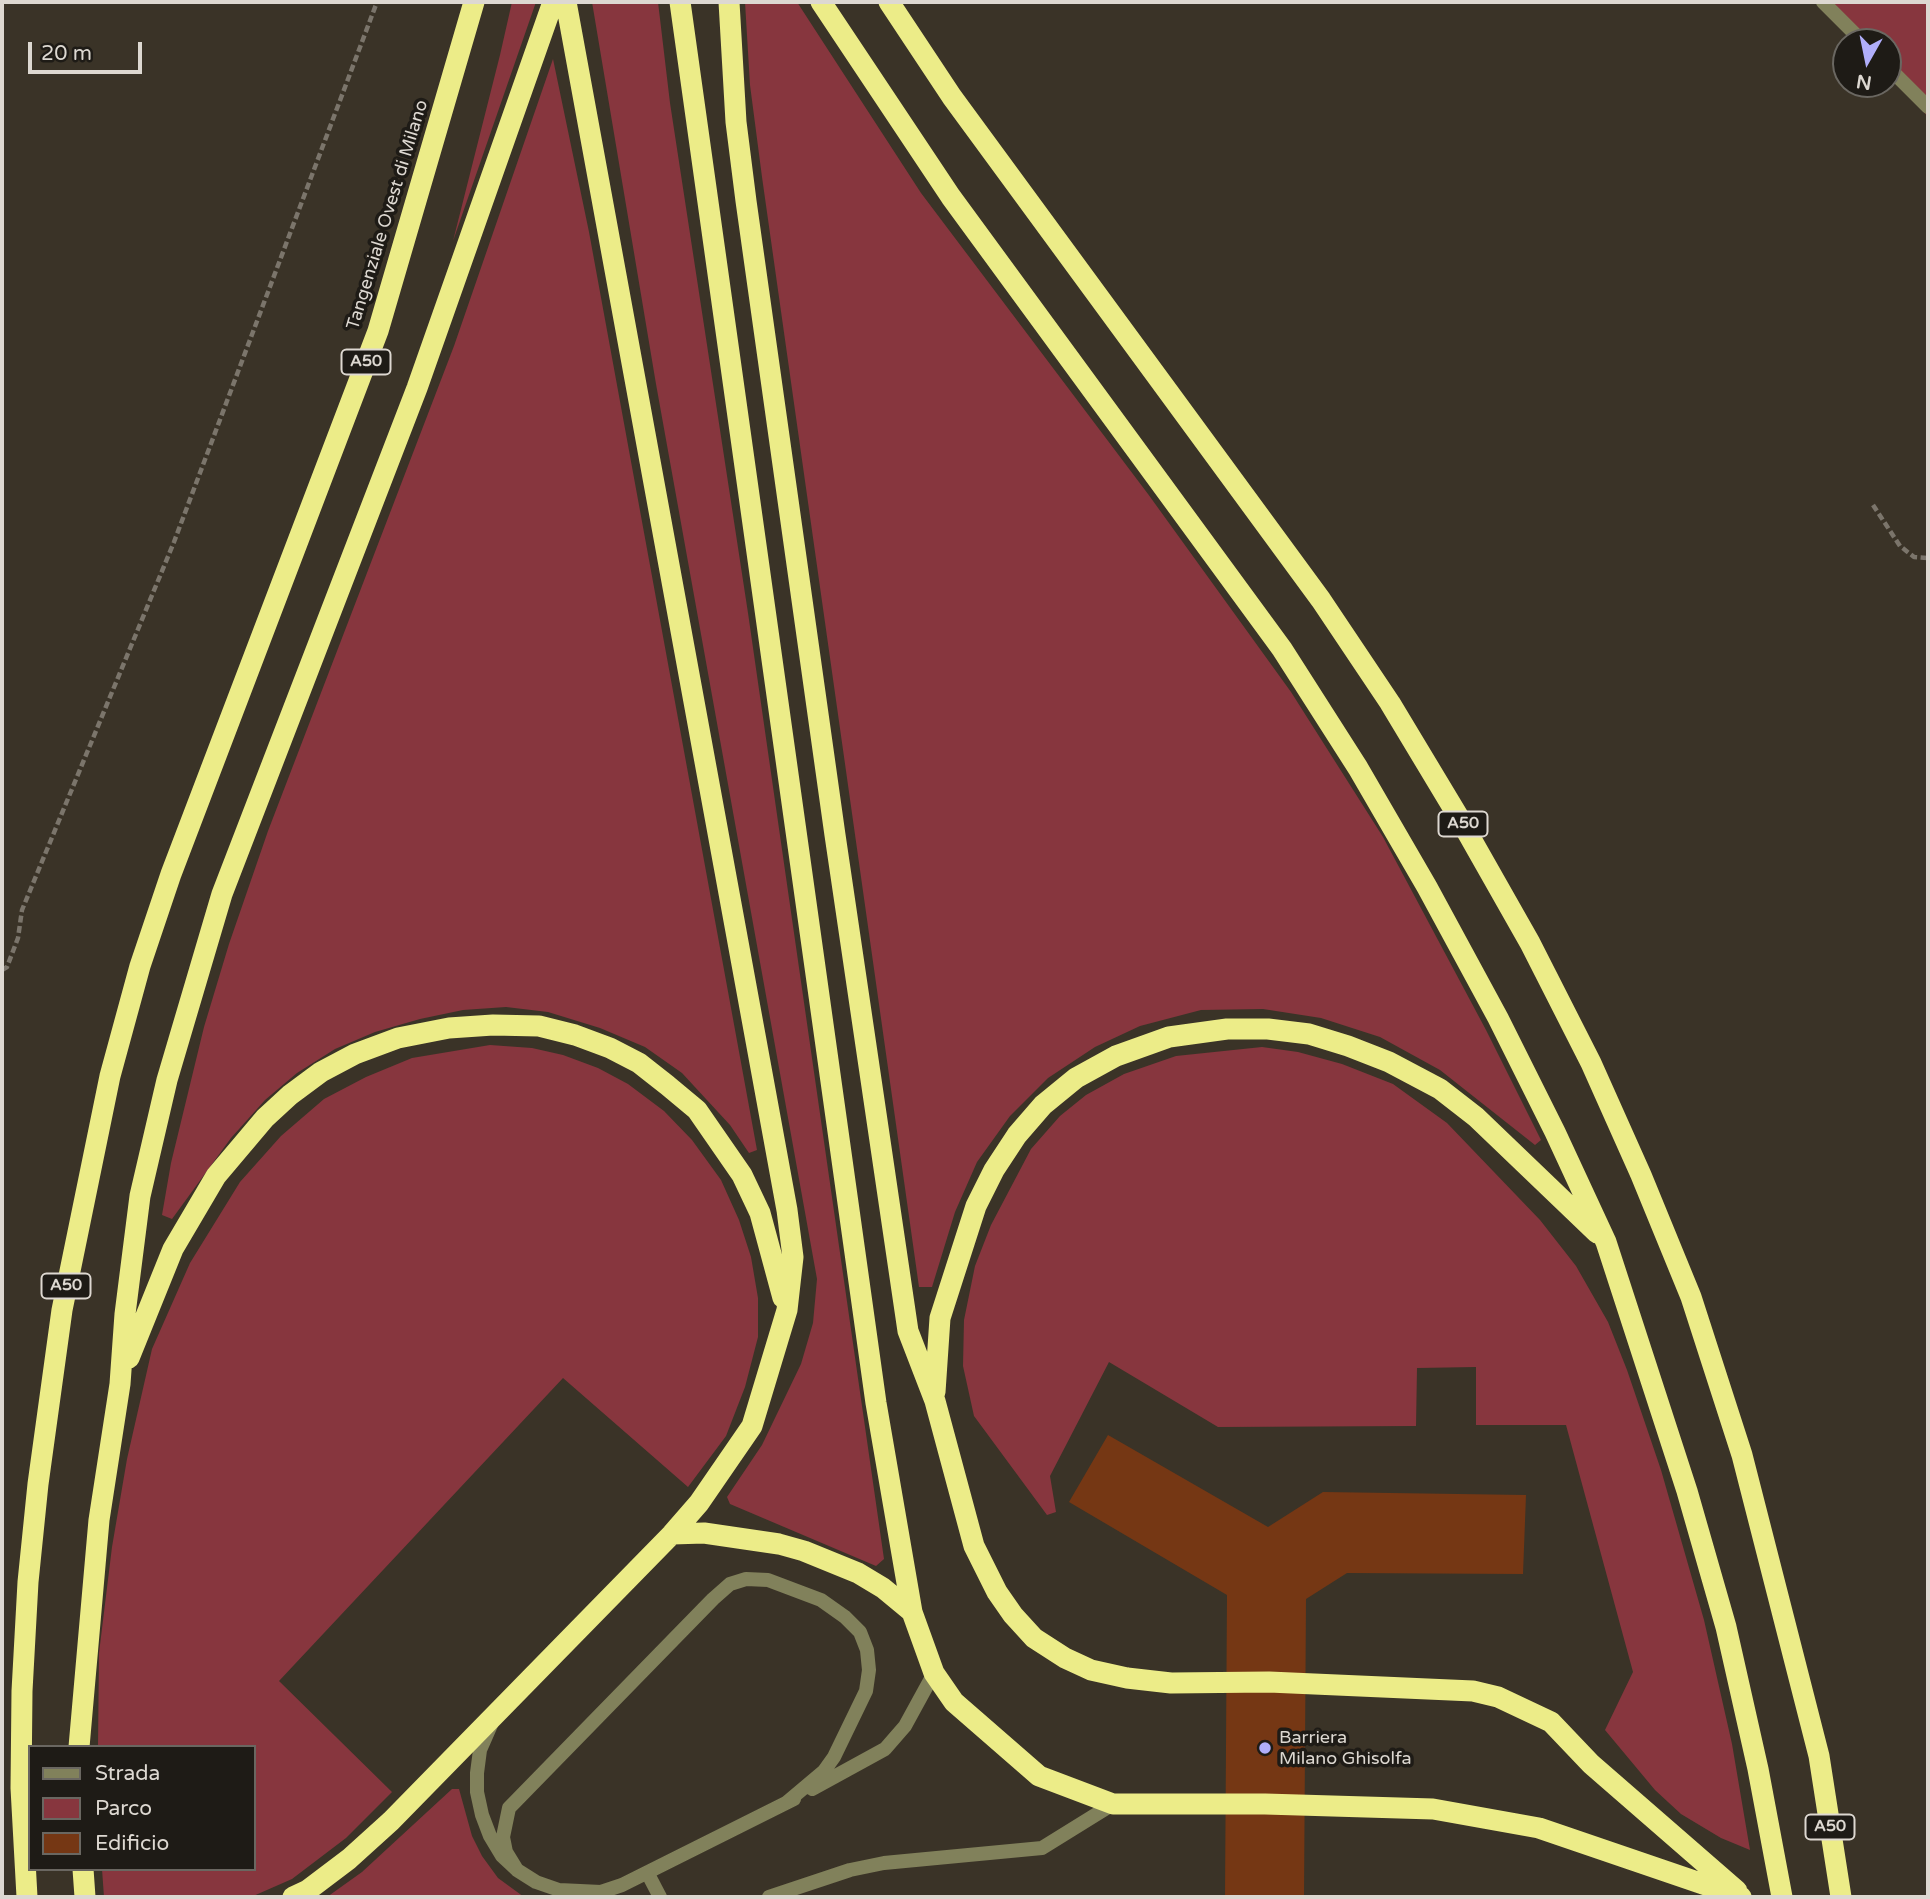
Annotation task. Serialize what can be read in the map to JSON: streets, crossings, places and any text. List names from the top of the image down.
{
  "streets": {
    "highway": ["Tangenziale Ovest di Milano", "A50"]
  },
  "places": ["Barriera Milano Ghisolfa"],
  "legend": ["Strada", "Parco", "Edificio"],
  "scale_bar": "20 m",
  "north": "bottom"
}
